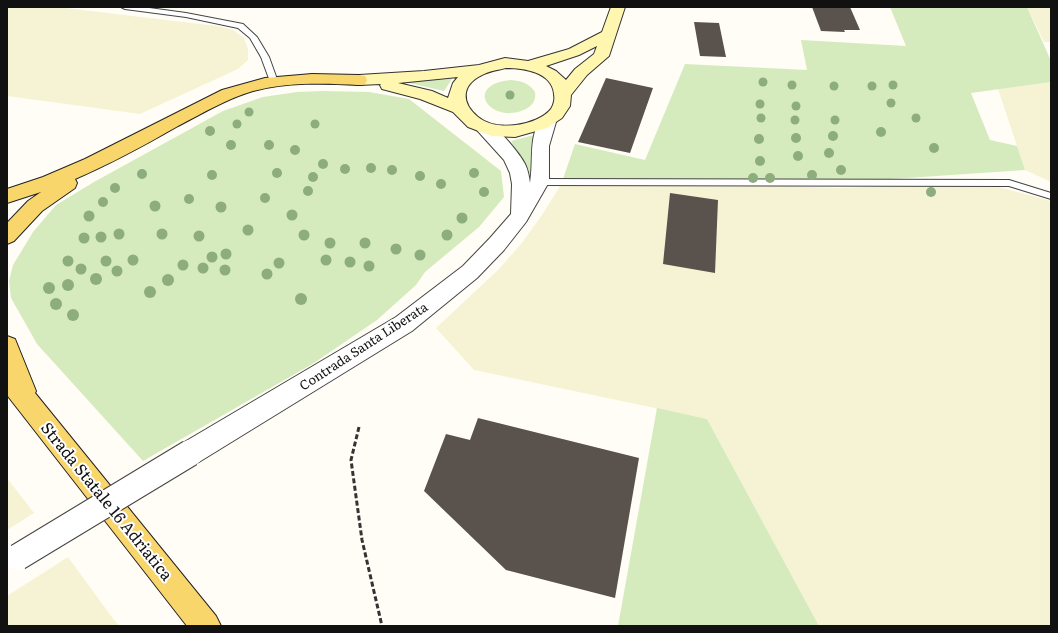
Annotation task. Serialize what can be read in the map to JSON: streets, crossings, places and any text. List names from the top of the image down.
{
  "streets": {
    "main road": ["Strada Statale 16 Adriatica"],
    "street": ["Contrada Santa Liberata"]
  }
}
